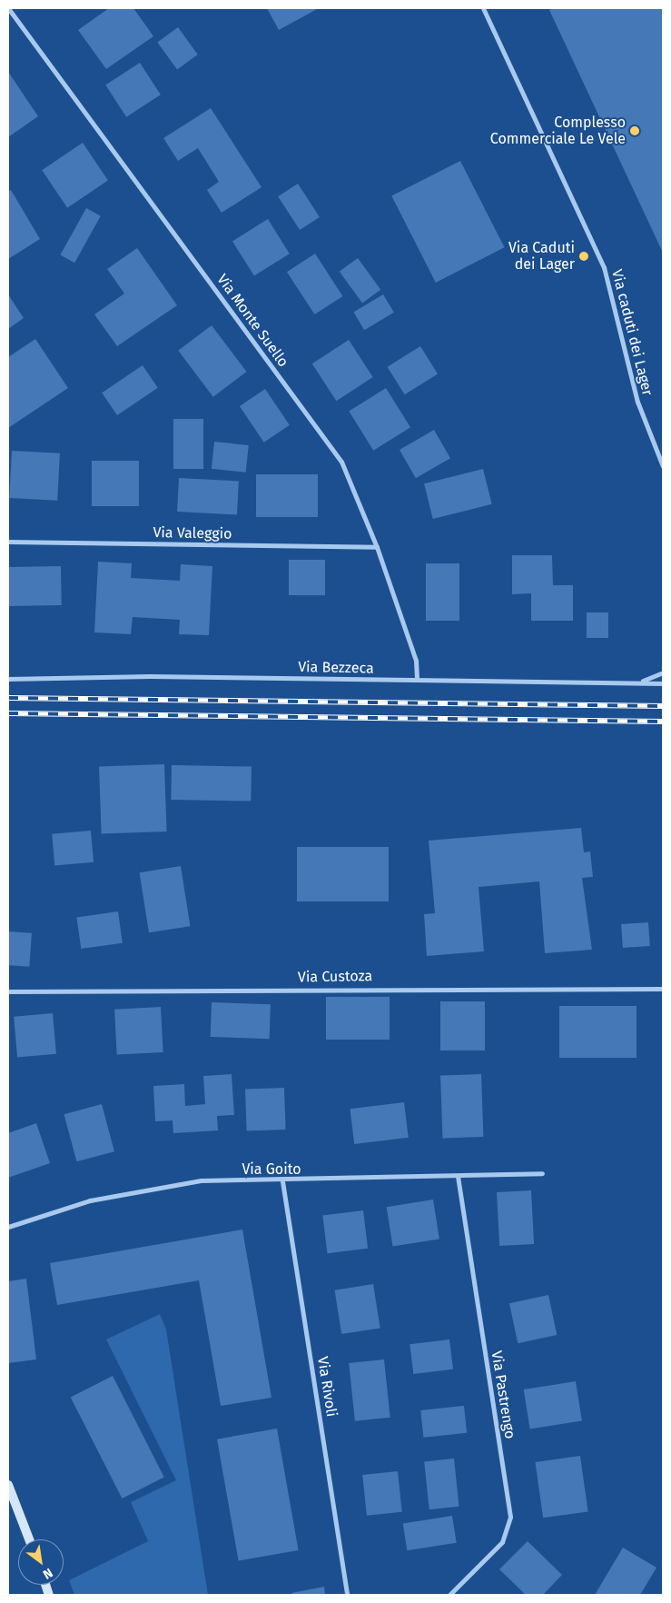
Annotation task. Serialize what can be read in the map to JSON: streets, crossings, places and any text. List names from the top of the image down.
{
  "streets": {
    "street": [
      "Via Monte Suello",
      "Via caduti dei Lager",
      "Via Valeggio",
      "Via Bezzeca",
      "Via Custoza",
      "Via Goito",
      "Via Rivoli",
      "Via Pastrengo"
    ]
  },
  "crossings": [
    ["Via Monte Suello", "Via Valeggio"],
    ["Via Monte Suello", "Via Bezzeca"],
    ["Via Goito", "Via Rivoli"],
    ["Via Goito", "Via Pastrengo"]
  ],
  "places": ["Complesso Commerciale Le Vele", "Via Caduti dei Lager"],
  "north": "bottom right"
}
